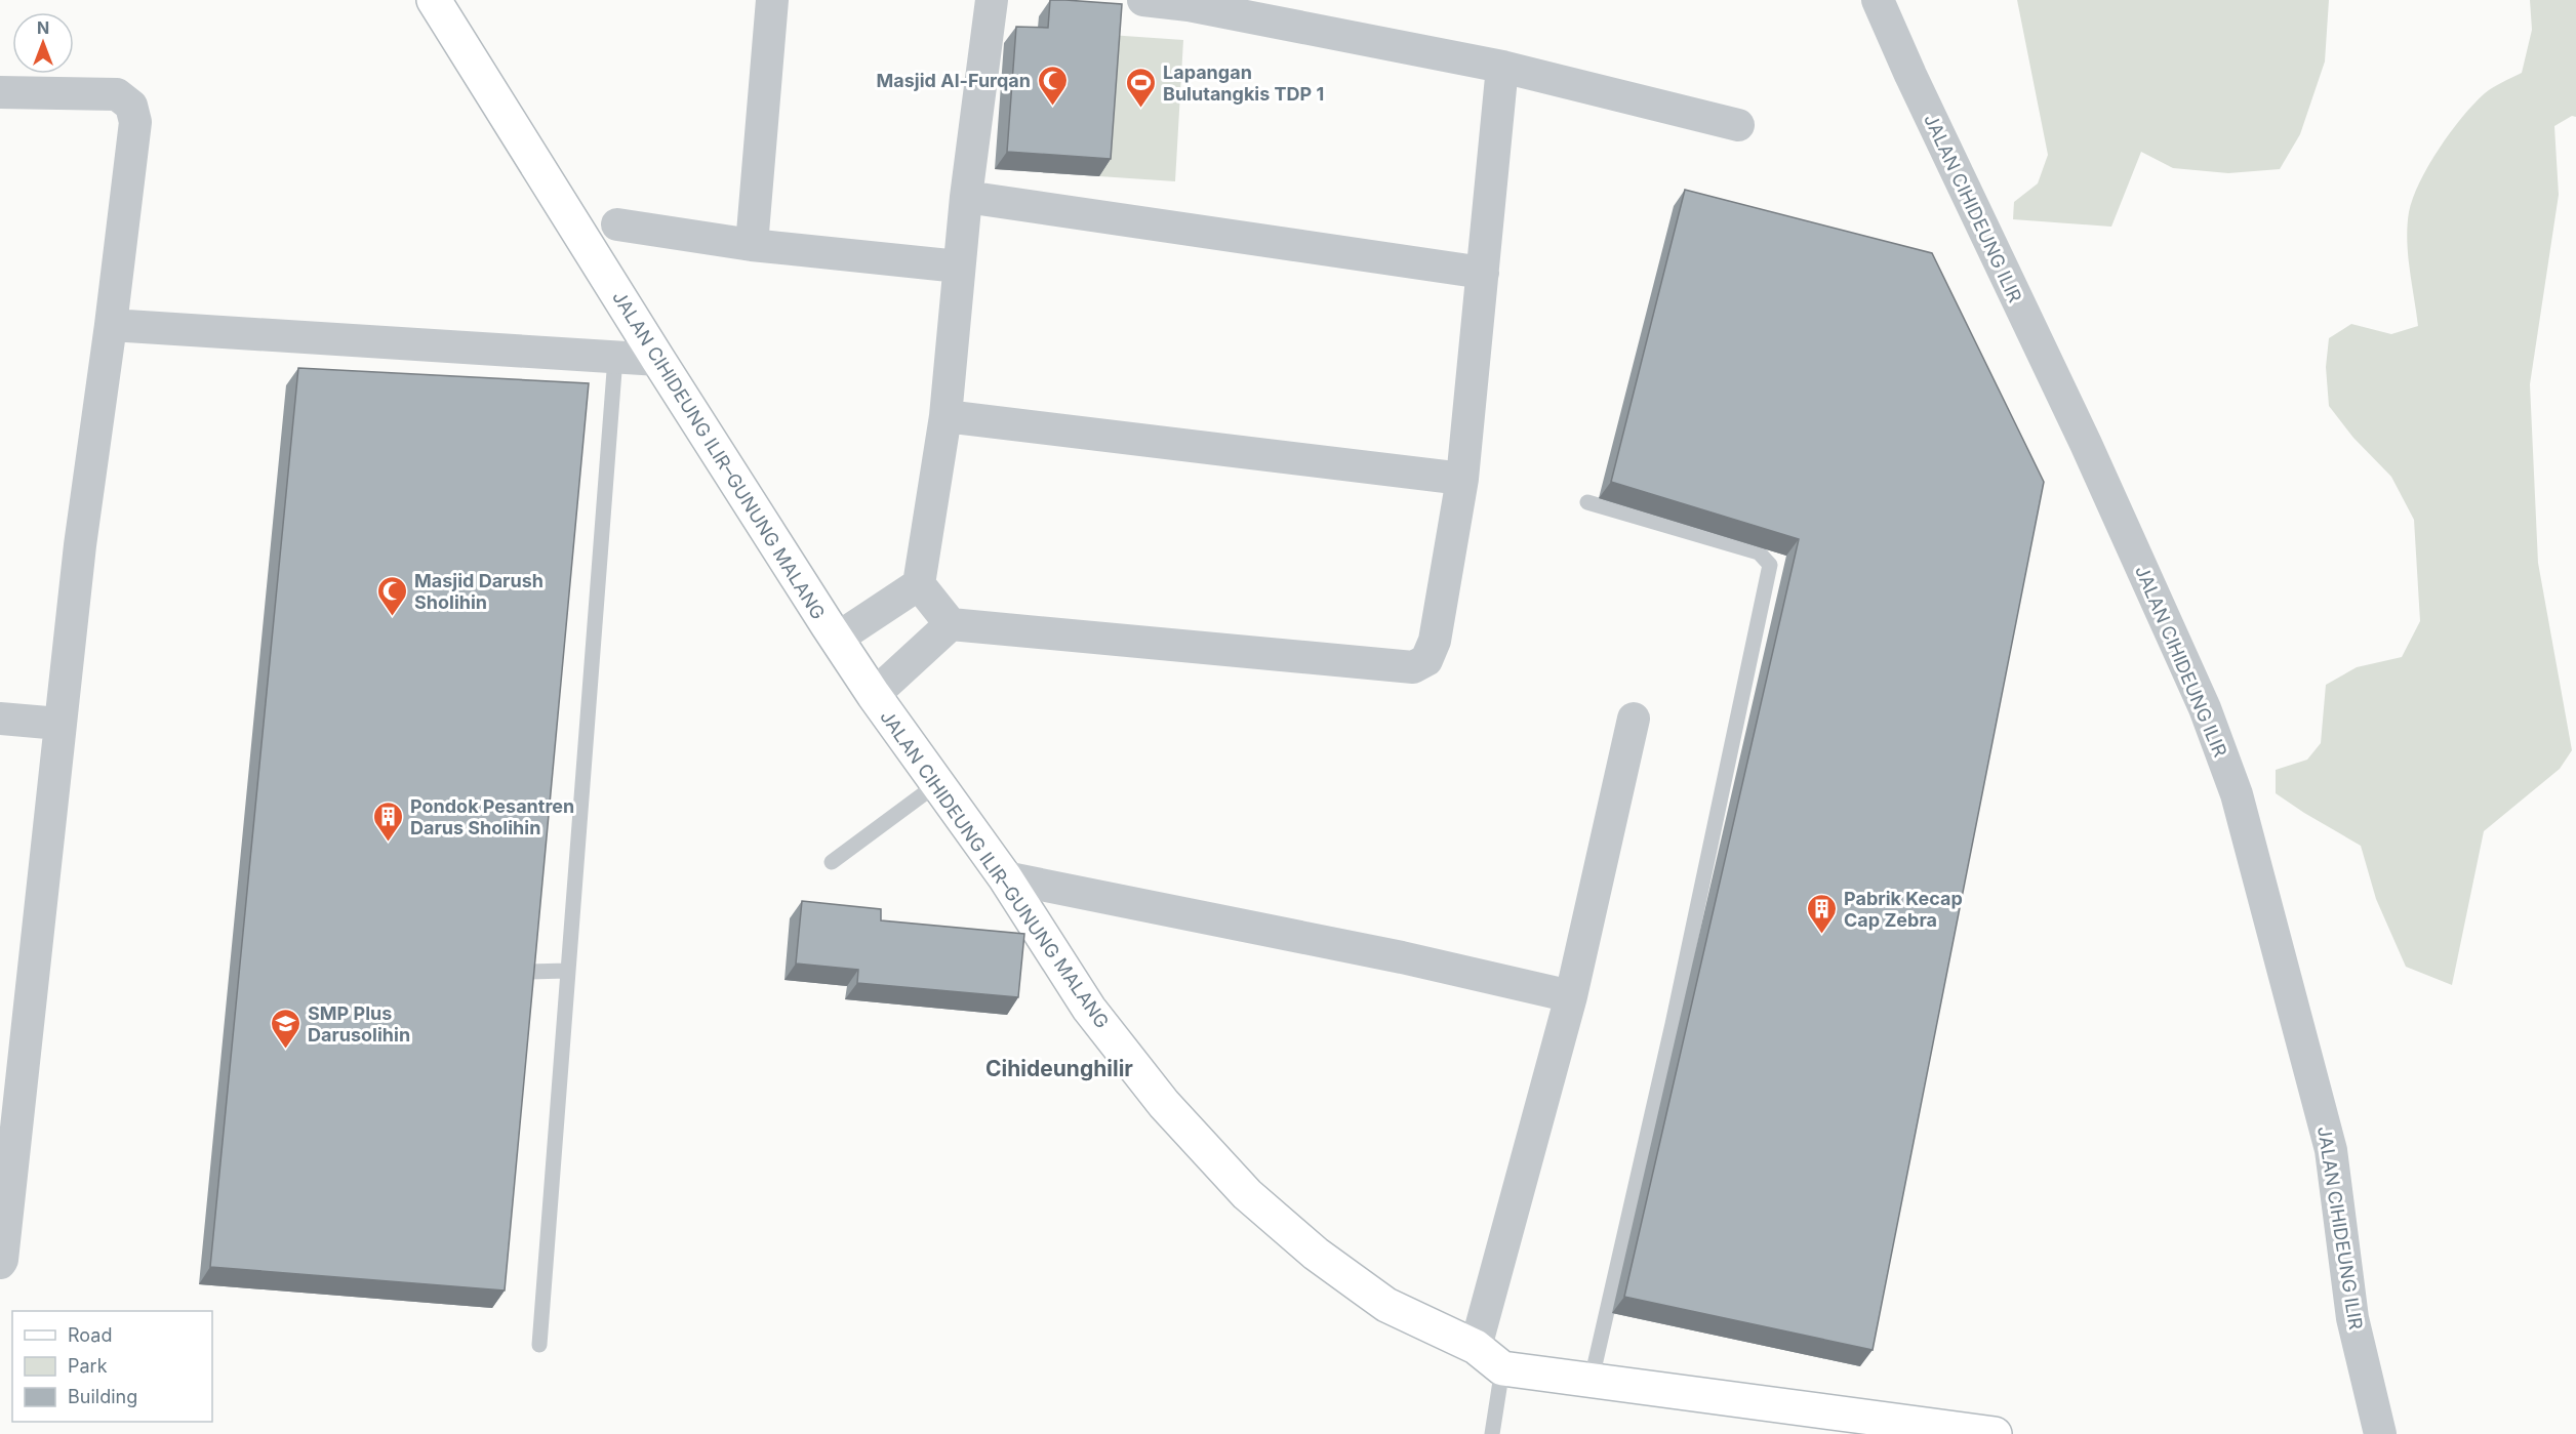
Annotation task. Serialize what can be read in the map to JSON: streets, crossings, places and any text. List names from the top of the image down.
{
  "streets": {
    "main road": ["JALAN CIHIDEUNG ILIR–GUNUNG MALANG"],
    "street": ["JALAN CIHIDEUNG ILIR"]
  },
  "districts": ["Cihideunghilir"],
  "places": {
    "mosque": ["Masjid Al-Furqan", "Masjid Darush Sholihin"],
    "sports": ["Lapangan Bulutangkis TDP 1"],
    "building": ["Pondok Pesantren Darus Sholihin", "Pabrik Kecap Cap Zebra"],
    "school or university": ["SMP Plus Darusolihin"]
  },
  "legend": ["Road", "Park", "Building"],
  "north": "top"
}
